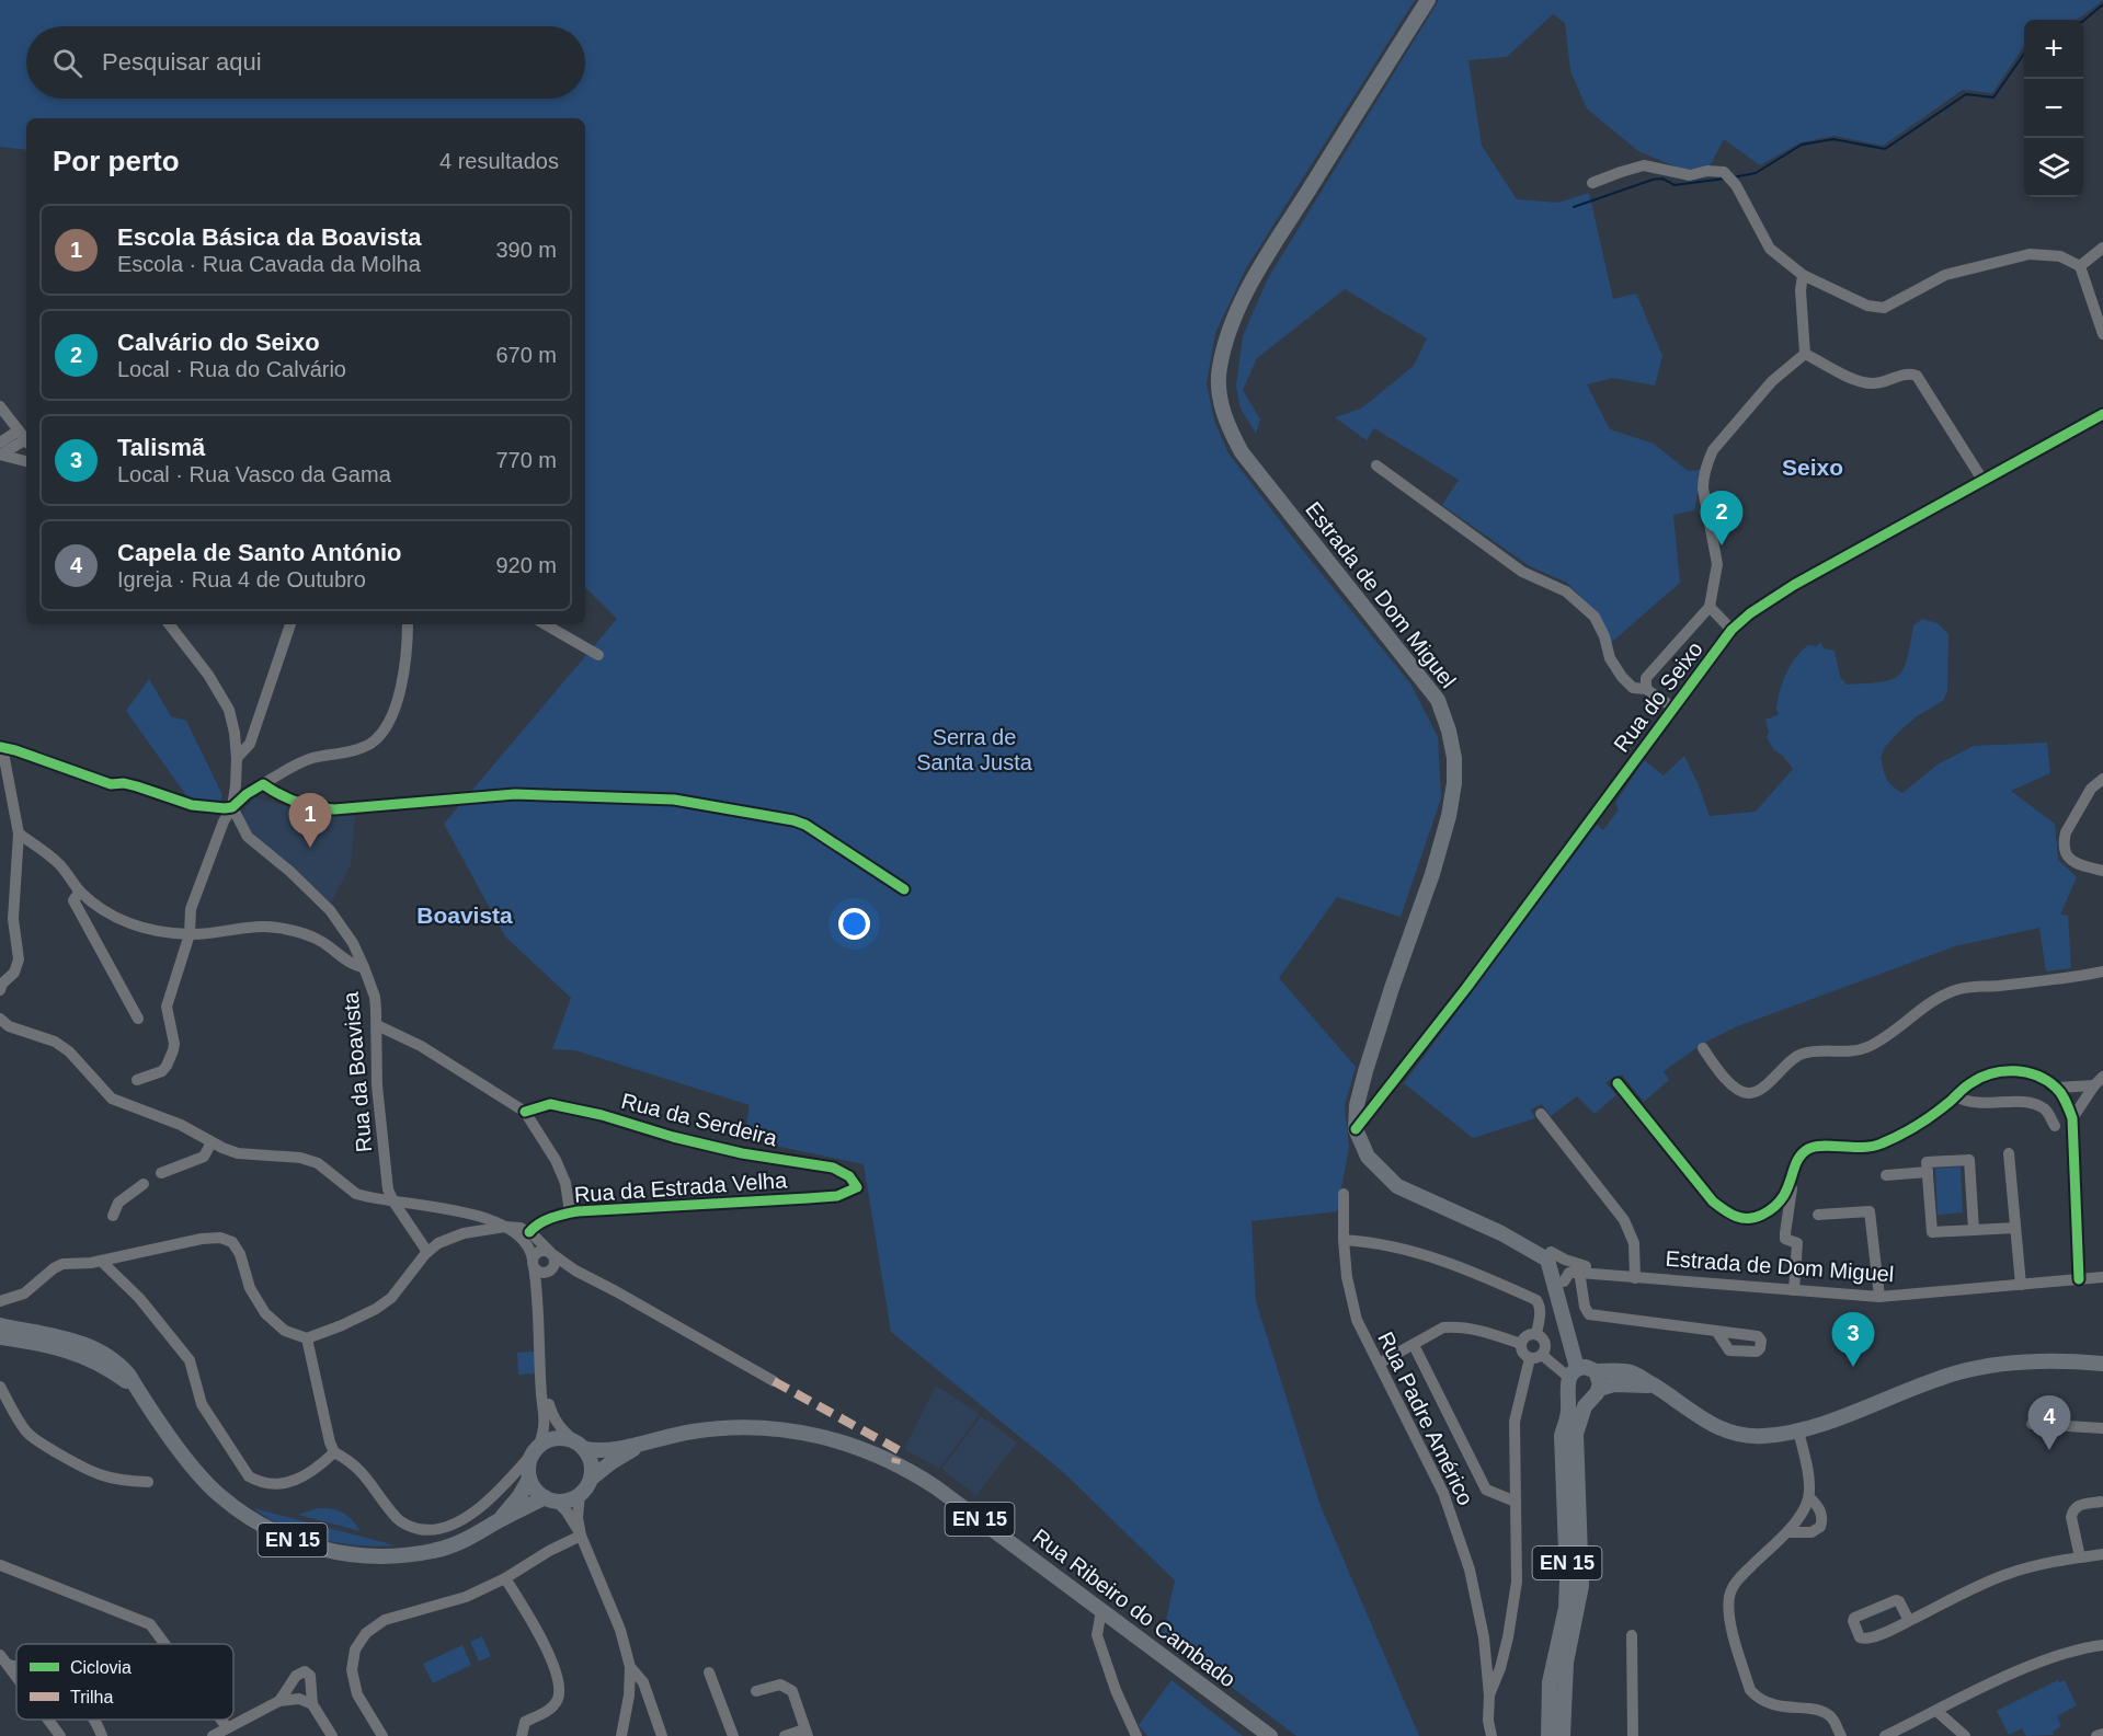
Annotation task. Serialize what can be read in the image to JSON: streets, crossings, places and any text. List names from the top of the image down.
{
  "streets": {
    "main road": ["Estrada de Dom Miguel", "EN 15", "Rua Ribeiro do Cambado"],
    "street": [
      "Rua do Seixo",
      "Rua da Boavista",
      "Rua da Serdeira",
      "Rua da Estrada Velha",
      "Rua Padre Américo"
    ]
  },
  "crossings": [
    ["Estrada de Dom Miguel", "Rua do Seixo"],
    ["Estrada de Dom Miguel", "EN 15"],
    ["Rua da Serdeira", "Rua da Estrada Velha"],
    ["EN 15", "Rua Ribeiro do Cambado"]
  ],
  "districts": ["Seixo", "Boavista"],
  "parks": ["Serra de Santa Justa"],
  "legend": ["Ciclovia", "Trilha"],
  "page": {
    "map_buttons": ["+", "−"],
    "search": "Pesquisar aqui",
    "heading": ["Por perto", "4 resultados"],
    "list": [
      {
        "mark": "1",
        "name": "Escola Básica da Boavista",
        "note": "Escola · Rua Cavada da Molha",
        "value": "390 m"
      },
      {
        "mark": "2",
        "name": "Calvário do Seixo",
        "note": "Local · Rua do Calvário",
        "value": "670 m"
      },
      {
        "mark": "3",
        "name": "Talismã",
        "note": "Local · Rua Vasco da Gama",
        "value": "770 m"
      },
      {
        "mark": "4",
        "name": "Capela de Santo António",
        "note": "Igreja · Rua 4 de Outubro",
        "value": "920 m"
      }
    ],
    "pins": [
      "2",
      "1",
      "3",
      "4"
    ]
  }
}
